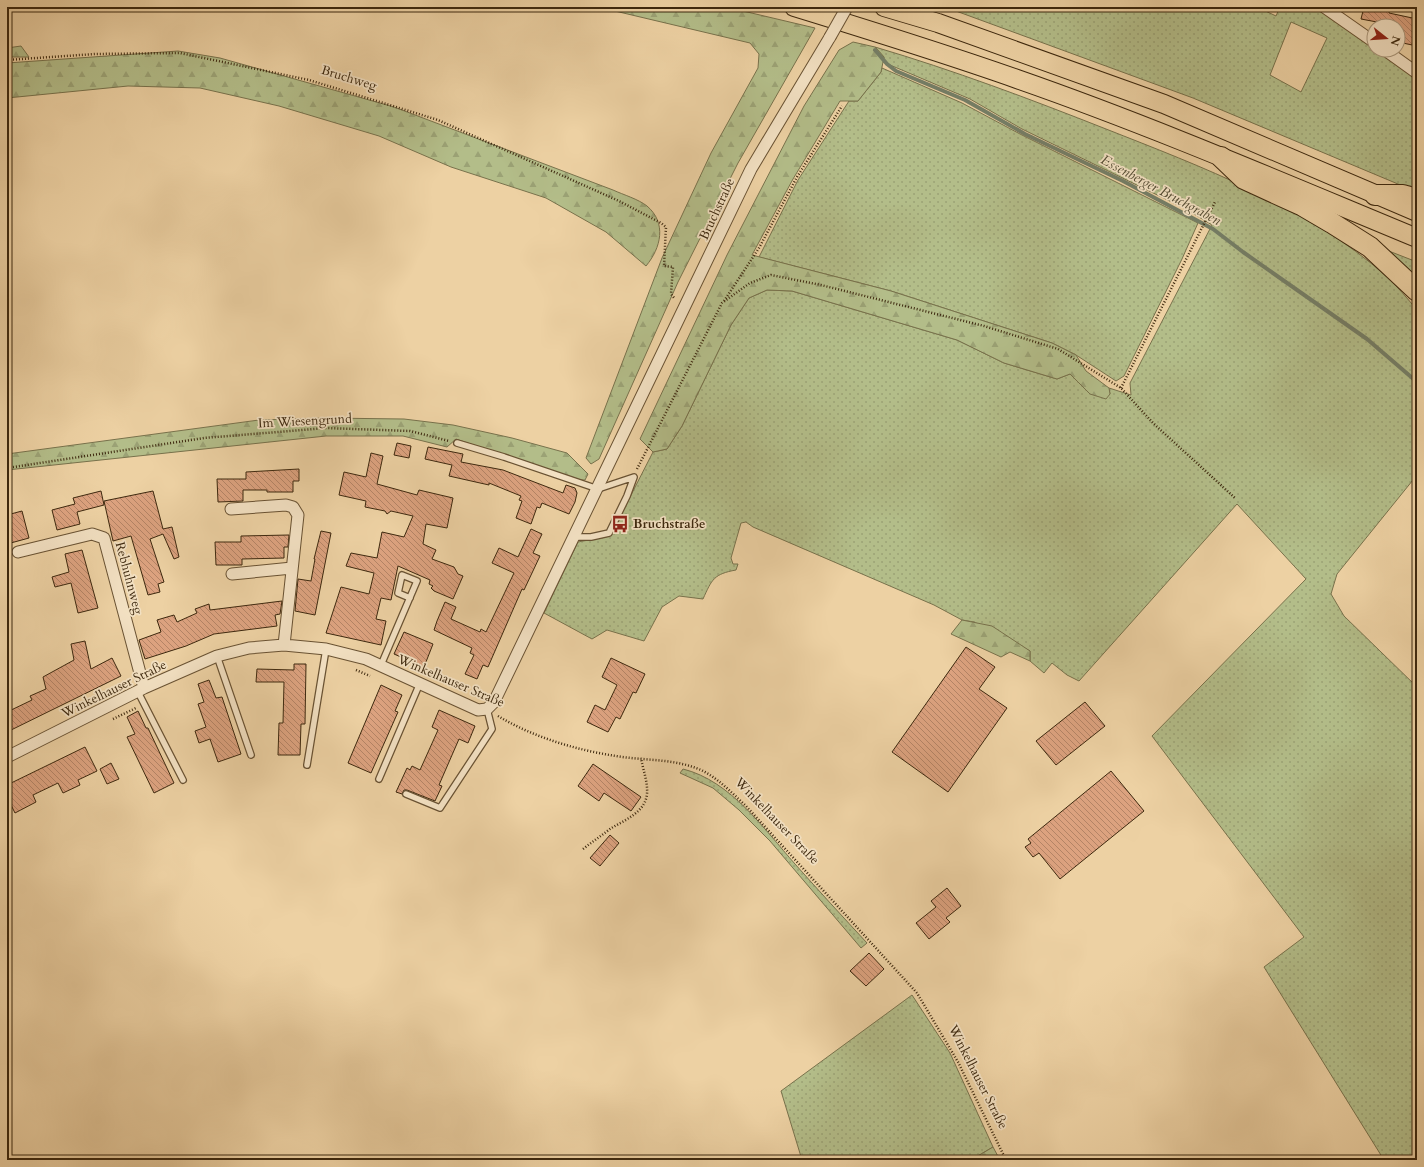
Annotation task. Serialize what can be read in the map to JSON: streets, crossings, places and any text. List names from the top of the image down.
{
  "streets": {
    "street": ["Bruchstraße", "Rebhuhnweg", "Winkelhauser Straße"],
    "path": ["Bruchweg", "Im Wiesengrund"]
  },
  "crossings": [
    ["Bruchweg", "Bruchstraße"],
    ["Bruchstraße", "Winkelhauser Straße"],
    ["Rebhuhnweg", "Winkelhauser Straße"]
  ],
  "water": ["Essenberger Bruchgraben"],
  "places": {
    "bus stop": ["Bruchstraße"]
  },
  "north": "right"
}
